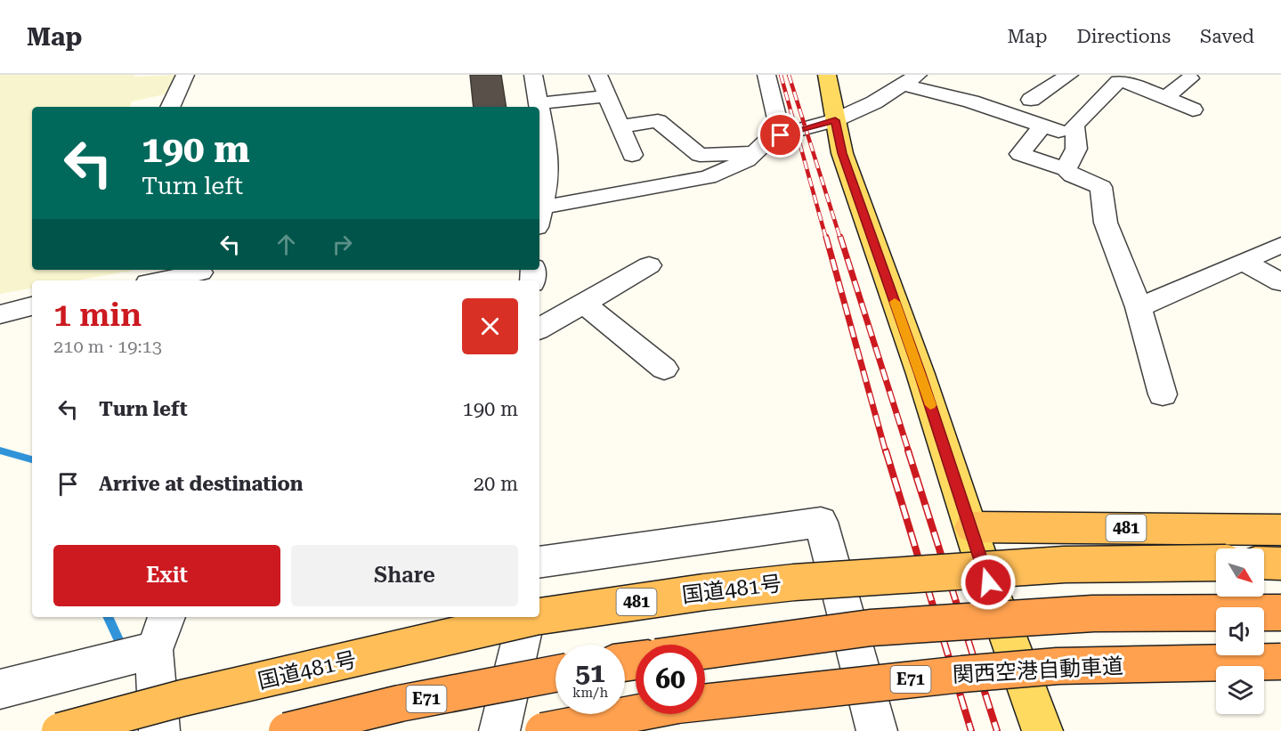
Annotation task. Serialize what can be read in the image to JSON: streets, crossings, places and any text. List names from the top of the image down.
{
  "streets": {
    "highway": [
      "481",
      "国道481号",
      "関西空港自動車道",
      "E71"
    ]
  },
  "north": "bottom right",
  "page": {
    "header": "Map",
    "nav": ["Map", "Directions", "Saved"],
    "turn": ["190 m", "Turn left"],
    "heading": ["1 min", "210 m · 19:13"],
    "list": [
      {
        "name": "Turn left",
        "value": "190 m"
      },
      {
        "name": "Arrive at destination",
        "value": "20 m"
      }
    ],
    "buttons": ["Exit", "Share"],
    "speed": "51 km/h",
    "limit": "60"
  }
}
